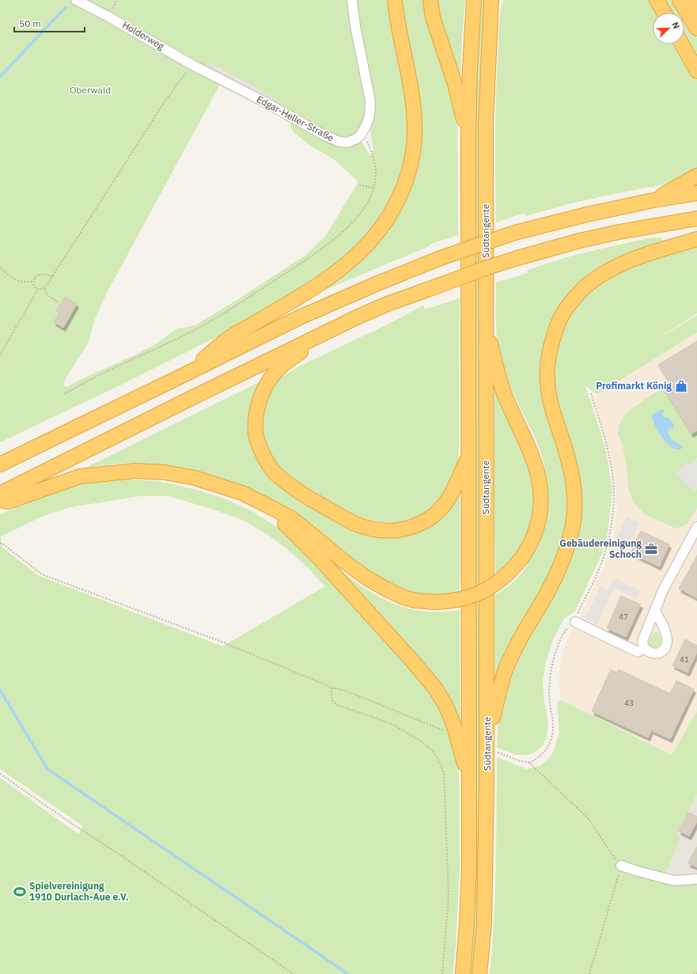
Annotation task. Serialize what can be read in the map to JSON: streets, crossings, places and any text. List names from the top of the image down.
{
  "streets": {
    "highway": ["Südtangente"],
    "street": ["Holderweg", "Edgar-Heller-Straße"]
  },
  "crossings": [
    ["Holderweg", "Edgar-Heller-Straße"]
  ],
  "parks": ["Oberwald"],
  "places": {
    "shop": ["Profimarkt König"],
    "office": ["Gebäudereinigung Schoch"],
    "sports": ["Spielvereinigung 1910 Durlach-Aue e.V."]
  },
  "house_numbers": ["47", "41", "43"],
  "scale_bar": "50 m",
  "north": "top right"
}
